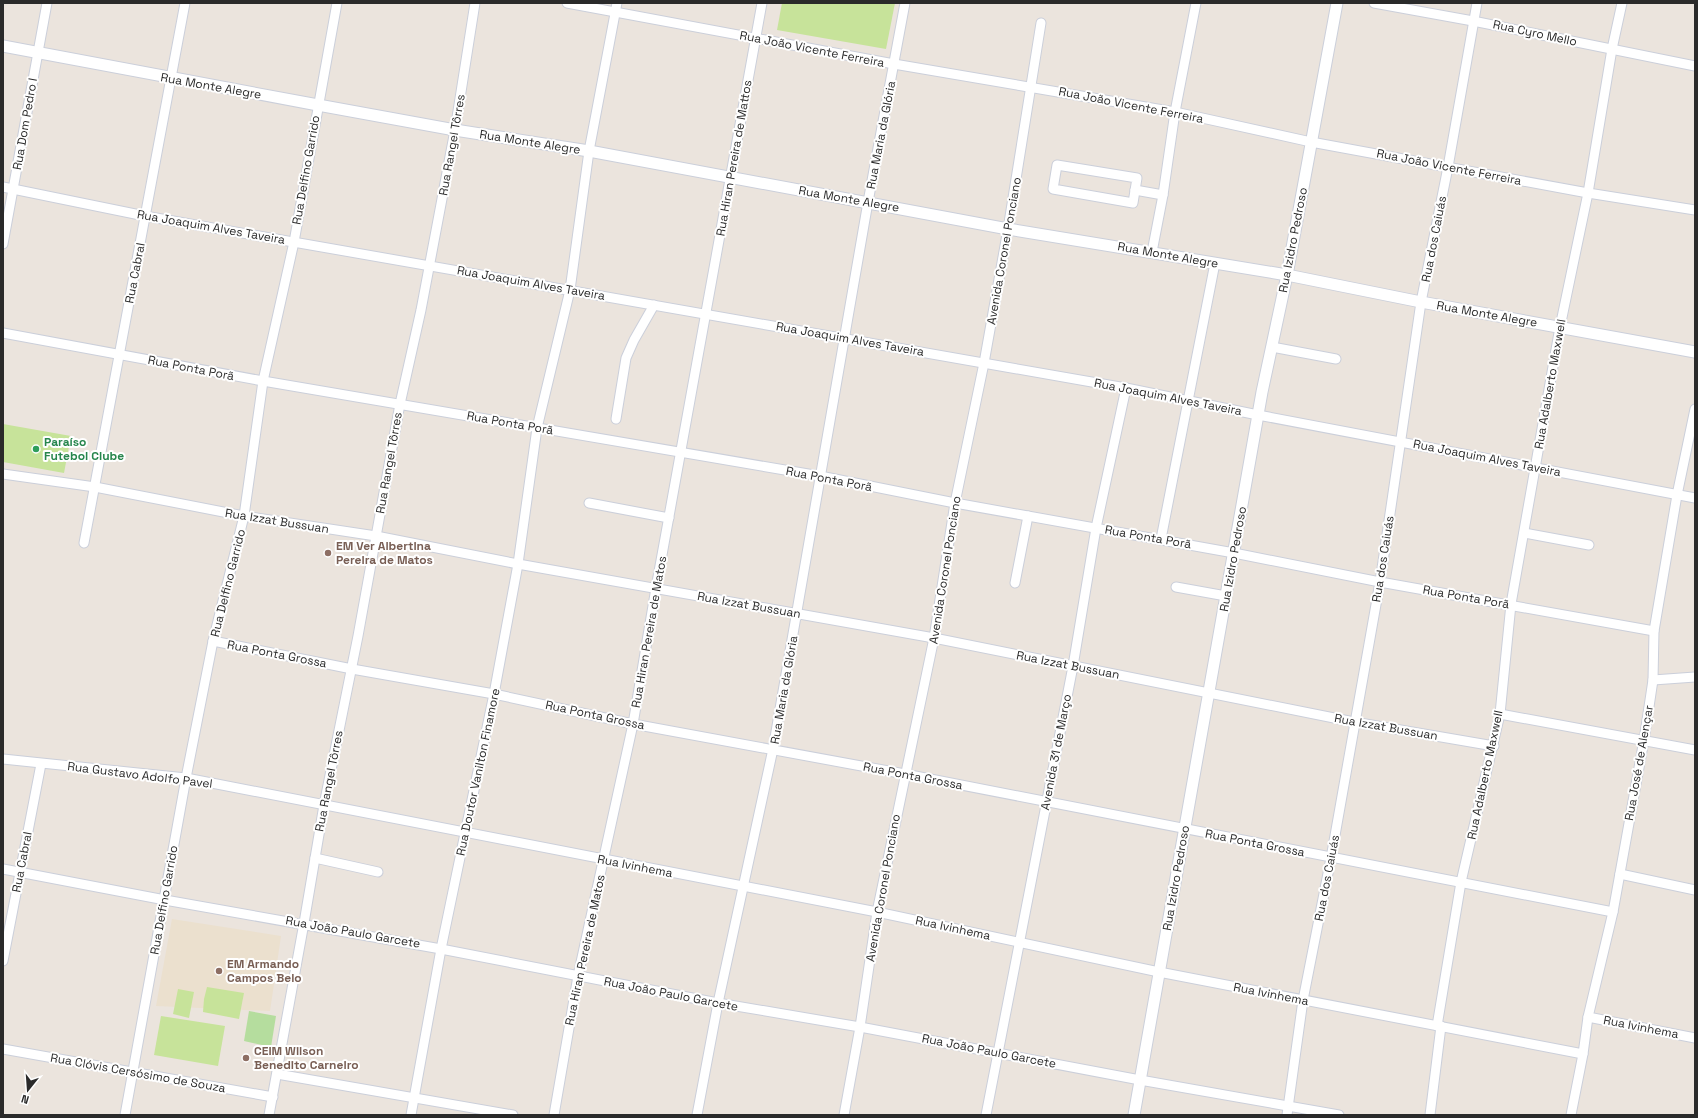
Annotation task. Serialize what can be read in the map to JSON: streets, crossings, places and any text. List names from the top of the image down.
{
  "streets": {
    "street": [
      "Rua Cyro Mello",
      "Rua João Vicente Ferreira",
      "Rua Monte Alegre",
      "Rua Dom Pedro I",
      "Rua Maria da Glória",
      "Rua Rangel Tôrres",
      "Rua Hiran Pereira de Mattos",
      "Rua Delfino Garrido",
      "Rua Joaquim Alves Taveira",
      "Rua dos Caiuás",
      "Rua Izidro Pedroso",
      "Avenida Coronel Ponciano",
      "Rua Cabral",
      "Rua Ponta Porã",
      "Rua Adalberto Maxwell",
      "Rua Izzat Bussuan",
      "Rua Hiran Pereira de Matos",
      "Rua Ponta Grossa",
      "Avenida 31 de Março",
      "Rua José de Alençar",
      "Rua Doutor Vanilton Finamore",
      "Rua Gustavo Adolfo Pavel",
      "Rua Ivinhema",
      "Rua João Paulo Garcete",
      "Rua Clóvis Cersósimo de Souza"
    ]
  },
  "crossings": [
    ["Rua Cyro Mello", "Rua dos Caiuás"],
    ["Rua Cyro Mello", "Rua Adalberto Maxwell"],
    ["Rua João Vicente Ferreira", "Rua Maria da Glória"],
    ["Rua João Vicente Ferreira", "Rua Hiran Pereira de Mattos"],
    ["Rua João Vicente Ferreira", "Rua dos Caiuás"],
    ["Rua João Vicente Ferreira", "Rua Izidro Pedroso"],
    ["Rua João Vicente Ferreira", "Avenida Coronel Ponciano"],
    ["Rua João Vicente Ferreira", "Rua Adalberto Maxwell"],
    ["Rua João Vicente Ferreira", "Rua Doutor Vanilton Finamore"],
    ["Rua Monte Alegre", "Rua Dom Pedro I"],
    ["Rua Monte Alegre", "Rua Maria da Glória"],
    ["Rua Monte Alegre", "Rua Rangel Tôrres"],
    ["Rua Monte Alegre", "Rua Hiran Pereira de Mattos"],
    ["Rua Monte Alegre", "Rua Delfino Garrido"],
    ["Rua Monte Alegre", "Rua dos Caiuás"],
    ["Rua Monte Alegre", "Rua Izidro Pedroso"],
    ["Rua Monte Alegre", "Avenida Coronel Ponciano"],
    ["Rua Monte Alegre", "Rua Cabral"],
    ["Rua Monte Alegre", "Rua Adalberto Maxwell"],
    ["Rua Monte Alegre", "Rua Doutor Vanilton Finamore"],
    ["Rua Dom Pedro I", "Rua Joaquim Alves Taveira"],
    ["Rua Maria da Glória", "Rua Joaquim Alves Taveira"],
    ["Rua Maria da Glória", "Rua Ponta Porã"],
    ["Rua Maria da Glória", "Rua Izzat Bussuan"],
    ["Rua Maria da Glória", "Rua Ponta Grossa"],
    ["Rua Maria da Glória", "Rua Ivinhema"],
    ["Rua Maria da Glória", "Rua João Paulo Garcete"],
    ["Rua Rangel Tôrres", "Rua Joaquim Alves Taveira"],
    ["Rua Rangel Tôrres", "Rua Ponta Porã"],
    ["Rua Rangel Tôrres", "Rua Izzat Bussuan"],
    ["Rua Rangel Tôrres", "Rua Ponta Grossa"],
    ["Rua Rangel Tôrres", "Rua Gustavo Adolfo Pavel"],
    ["Rua Rangel Tôrres", "Rua Ivinhema"],
    ["Rua Rangel Tôrres", "Rua João Paulo Garcete"],
    ["Rua Rangel Tôrres", "Rua Clóvis Cersósimo de Souza"],
    ["Rua Hiran Pereira de Mattos", "Rua Joaquim Alves Taveira"],
    ["Rua Hiran Pereira de Mattos", "Rua Hiran Pereira de Matos"],
    ["Rua Delfino Garrido", "Rua Joaquim Alves Taveira"],
    ["Rua Delfino Garrido", "Rua Ponta Porã"],
    ["Rua Delfino Garrido", "Rua Izzat Bussuan"],
    ["Rua Delfino Garrido", "Rua Ponta Grossa"],
    ["Rua Delfino Garrido", "Rua Gustavo Adolfo Pavel"],
    ["Rua Delfino Garrido", "Rua João Paulo Garcete"],
    ["Rua Delfino Garrido", "Rua Clóvis Cersósimo de Souza"],
    ["Rua Joaquim Alves Taveira", "Rua dos Caiuás"],
    ["Rua Joaquim Alves Taveira", "Rua Izidro Pedroso"],
    ["Rua Joaquim Alves Taveira", "Avenida Coronel Ponciano"],
    ["Rua Joaquim Alves Taveira", "Rua Cabral"],
    ["Rua Joaquim Alves Taveira", "Rua Adalberto Maxwell"],
    ["Rua Joaquim Alves Taveira", "Rua Hiran Pereira de Matos"],
    ["Rua Joaquim Alves Taveira", "Avenida 31 de Março"],
    ["Rua Joaquim Alves Taveira", "Rua José de Alençar"],
    ["Rua Joaquim Alves Taveira", "Rua Doutor Vanilton Finamore"],
    ["Rua dos Caiuás", "Rua Ponta Porã"],
    ["Rua dos Caiuás", "Rua Izzat Bussuan"],
    ["Rua dos Caiuás", "Rua Ponta Grossa"],
    ["Rua dos Caiuás", "Rua Ivinhema"],
    ["Rua dos Caiuás", "Rua João Paulo Garcete"],
    ["Rua Izidro Pedroso", "Rua Ponta Porã"],
    ["Rua Izidro Pedroso", "Rua Izzat Bussuan"],
    ["Rua Izidro Pedroso", "Rua Ponta Grossa"],
    ["Rua Izidro Pedroso", "Rua Ivinhema"],
    ["Rua Izidro Pedroso", "Rua João Paulo Garcete"],
    ["Avenida Coronel Ponciano", "Rua Ponta Porã"],
    ["Avenida Coronel Ponciano", "Rua Izzat Bussuan"],
    ["Avenida Coronel Ponciano", "Rua Ponta Grossa"],
    ["Avenida Coronel Ponciano", "Rua Ivinhema"],
    ["Avenida Coronel Ponciano", "Rua João Paulo Garcete"],
    ["Rua Cabral", "Rua Ponta Porã"],
    ["Rua Cabral", "Rua Izzat Bussuan"],
    ["Rua Cabral", "Rua Gustavo Adolfo Pavel"],
    ["Rua Cabral", "Rua João Paulo Garcete"],
    ["Rua Ponta Porã", "Rua Adalberto Maxwell"],
    ["Rua Ponta Porã", "Rua Hiran Pereira de Matos"],
    ["Rua Ponta Porã", "Avenida 31 de Março"],
    ["Rua Ponta Porã", "Rua José de Alençar"],
    ["Rua Ponta Porã", "Rua Doutor Vanilton Finamore"],
    ["Rua Adalberto Maxwell", "Rua Izzat Bussuan"],
    ["Rua Adalberto Maxwell", "Rua Ponta Grossa"],
    ["Rua Adalberto Maxwell", "Rua Ivinhema"],
    ["Rua Izzat Bussuan", "Rua Hiran Pereira de Matos"],
    ["Rua Izzat Bussuan", "Avenida 31 de Março"],
    ["Rua Izzat Bussuan", "Rua Doutor Vanilton Finamore"],
    ["Rua Hiran Pereira de Matos", "Rua Ponta Grossa"],
    ["Rua Hiran Pereira de Matos", "Rua Ivinhema"],
    ["Rua Hiran Pereira de Matos", "Rua João Paulo Garcete"],
    ["Rua Ponta Grossa", "Avenida 31 de Março"],
    ["Rua Ponta Grossa", "Rua José de Alençar"],
    ["Rua Ponta Grossa", "Rua Doutor Vanilton Finamore"],
    ["Avenida 31 de Março", "Rua Ivinhema"],
    ["Avenida 31 de Março", "Rua João Paulo Garcete"],
    ["Rua José de Alençar", "Rua Ivinhema"],
    ["Rua Doutor Vanilton Finamore", "Rua Ivinhema"],
    ["Rua Doutor Vanilton Finamore", "Rua João Paulo Garcete"],
    ["Rua Gustavo Adolfo Pavel", "Rua Ivinhema"]
  ],
  "places": [
    "Paraíso Futebol Clube",
    "EM Ver Albertina Pereira de Matos",
    "EM Armando Campos Belo",
    "CEIM Wilson Benedito Carneiro"
  ],
  "north": "bottom"
}
